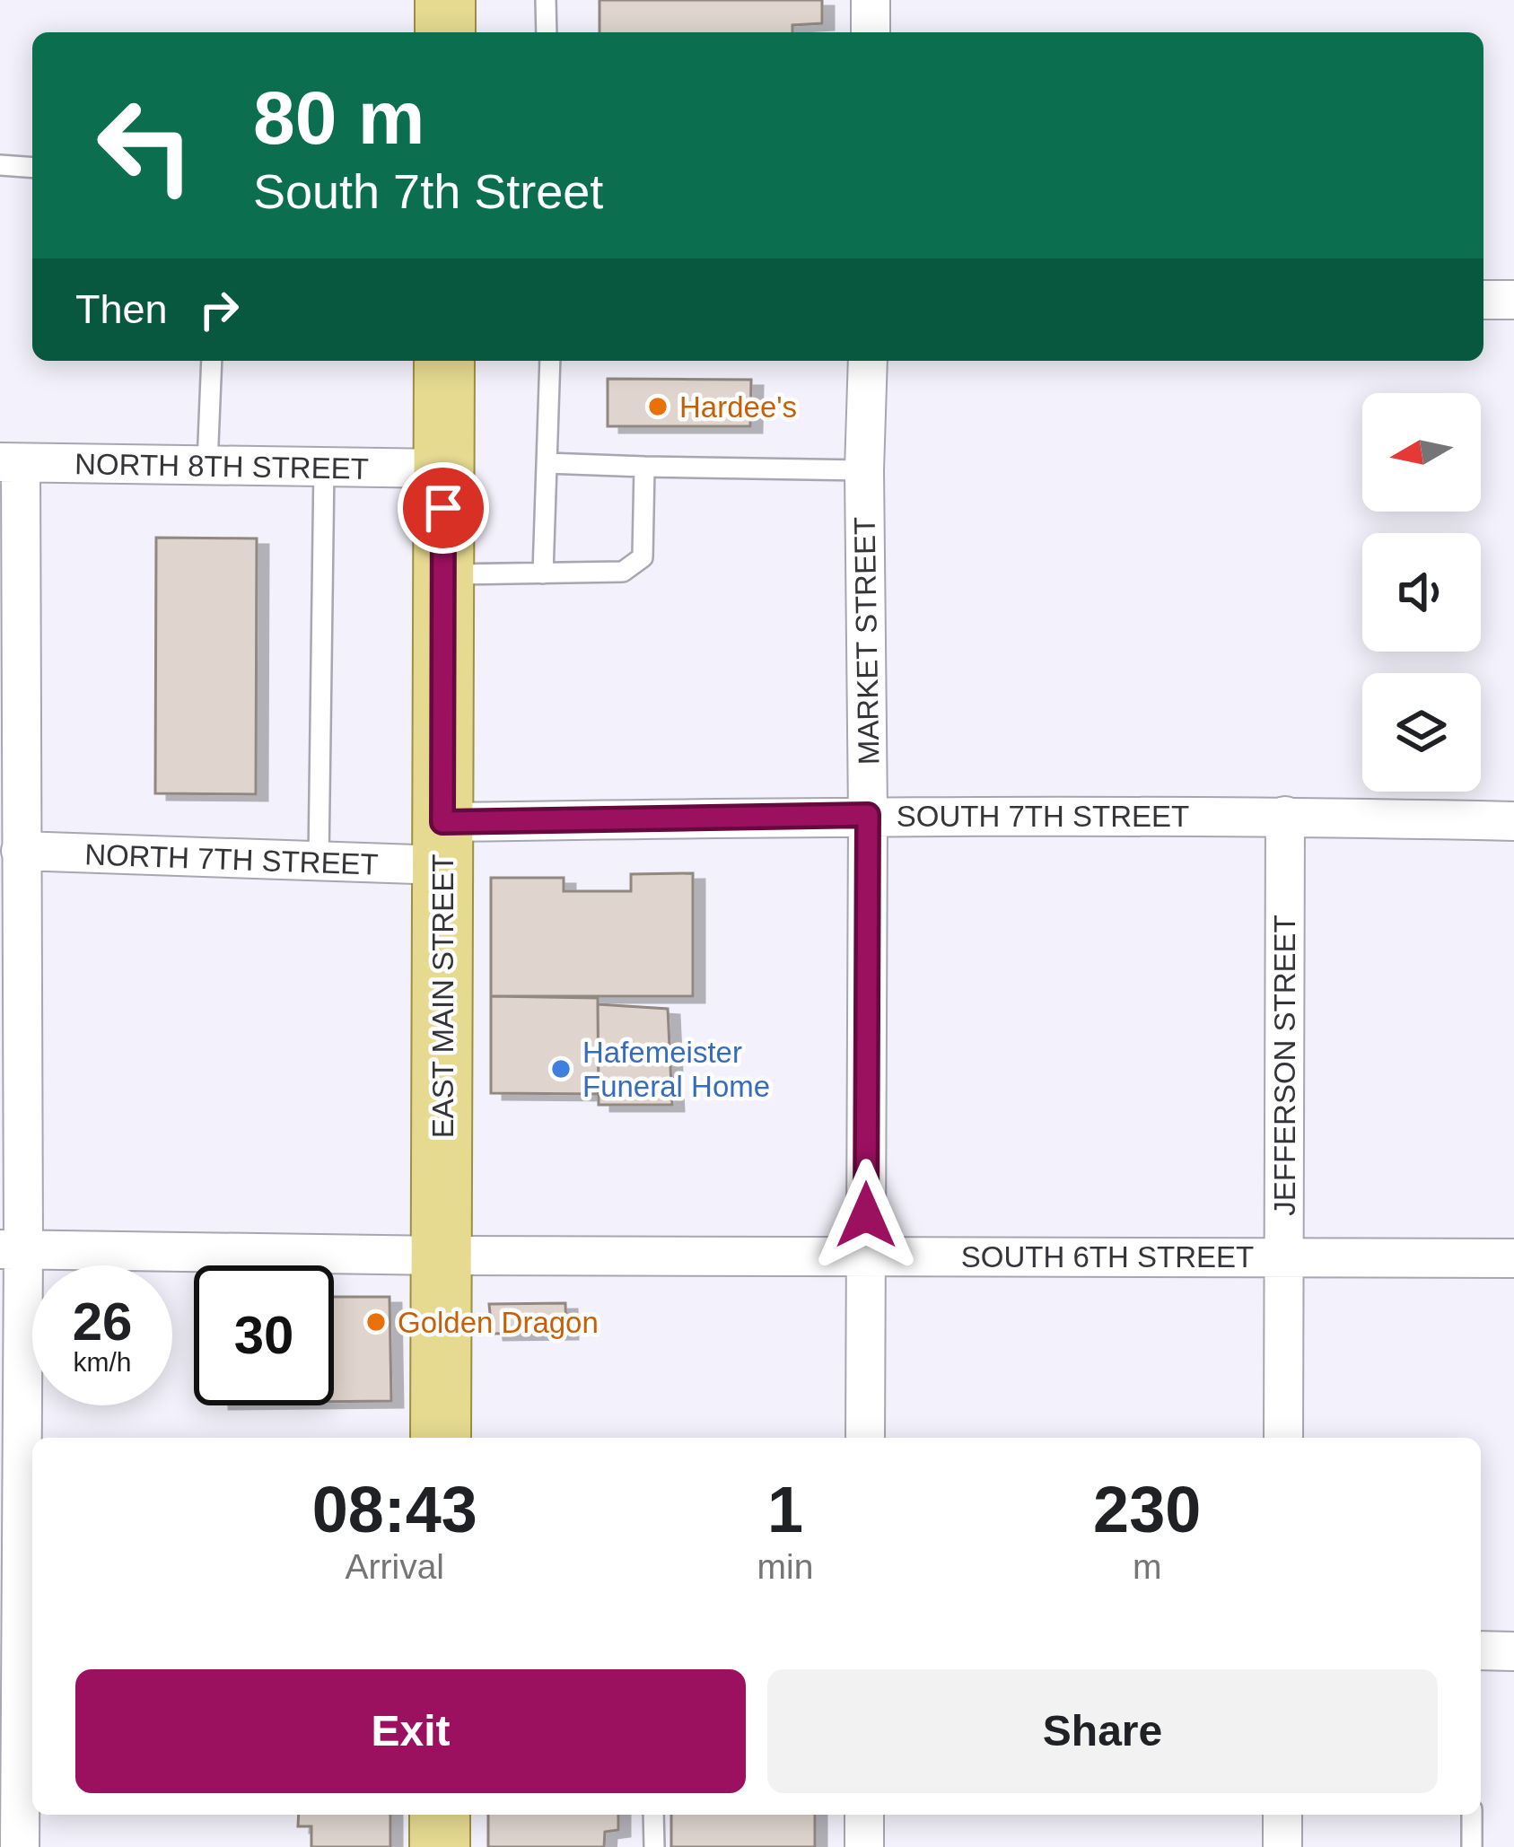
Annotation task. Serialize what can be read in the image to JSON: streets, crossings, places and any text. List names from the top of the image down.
{
  "streets": {
    "main road": ["EAST MAIN STREET"],
    "street": [
      "NORTH 8TH STREET",
      "MARKET STREET",
      "SOUTH 7TH STREET",
      "NORTH 7TH STREET",
      "JEFFERSON STREET",
      "SOUTH 6TH STREET"
    ]
  },
  "crossings": [
    ["NORTH 8TH STREET", "EAST MAIN STREET"],
    ["MARKET STREET", "SOUTH 7TH STREET"],
    ["MARKET STREET", "SOUTH 6TH STREET"],
    ["SOUTH 7TH STREET", "NORTH 7TH STREET"],
    ["SOUTH 7TH STREET", "EAST MAIN STREET"],
    ["SOUTH 7TH STREET", "JEFFERSON STREET"],
    ["NORTH 7TH STREET", "EAST MAIN STREET"],
    ["EAST MAIN STREET", "SOUTH 6TH STREET"],
    ["JEFFERSON STREET", "SOUTH 6TH STREET"]
  ],
  "places": ["Hardee's", "Hafemeister Funeral Home", "Golden Dragon"],
  "north": "left",
  "page": {
    "turn": ["80 m", "South 7th Street"],
    "then": "Then",
    "speed": "26 km/h",
    "limit": "30",
    "eta": [
      "08:43",
      "Arrival",
      "1",
      "min",
      "230",
      "m"
    ],
    "buttons": ["Exit", "Share"]
  }
}
